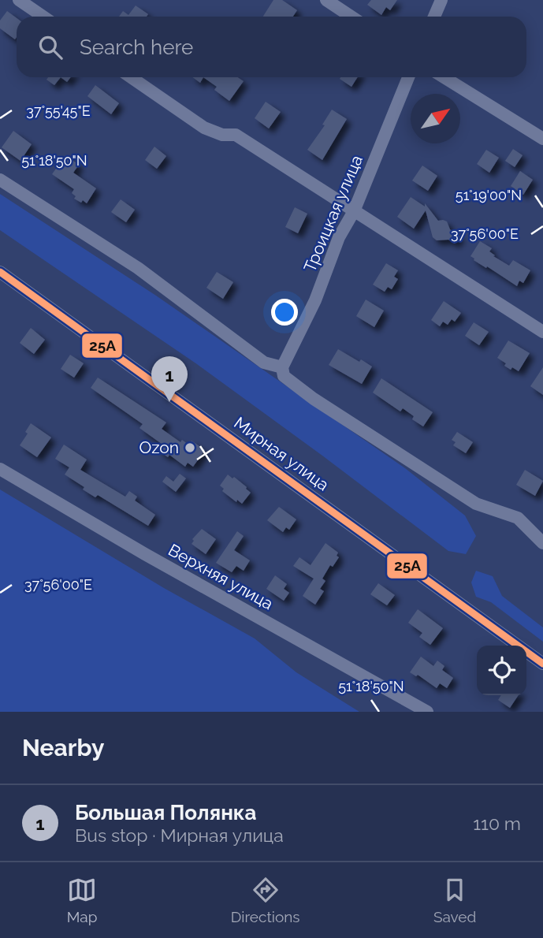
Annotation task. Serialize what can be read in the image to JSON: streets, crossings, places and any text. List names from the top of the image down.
{
  "streets": {
    "street": ["Троицкая улица", "Мирная улица", "Верхняя улица"]
  },
  "places": ["Ozon"],
  "lines": ["transit line 25А"],
  "north": "top right",
  "page": {
    "search": "Search here",
    "pins": "1",
    "heading": "Nearby",
    "list": [
      {
        "mark": "1",
        "name": "Большая Полянка",
        "note": "Bus stop · Мирная улица",
        "value": "110 m"
      }
    ],
    "nav": ["Map", "Directions", "Saved"]
  },
  "coordinates": [
    "37°55'45\"E",
    "51°18'50\"N",
    "51°19'00\"N",
    "37°56'00\"E"
  ]
}
